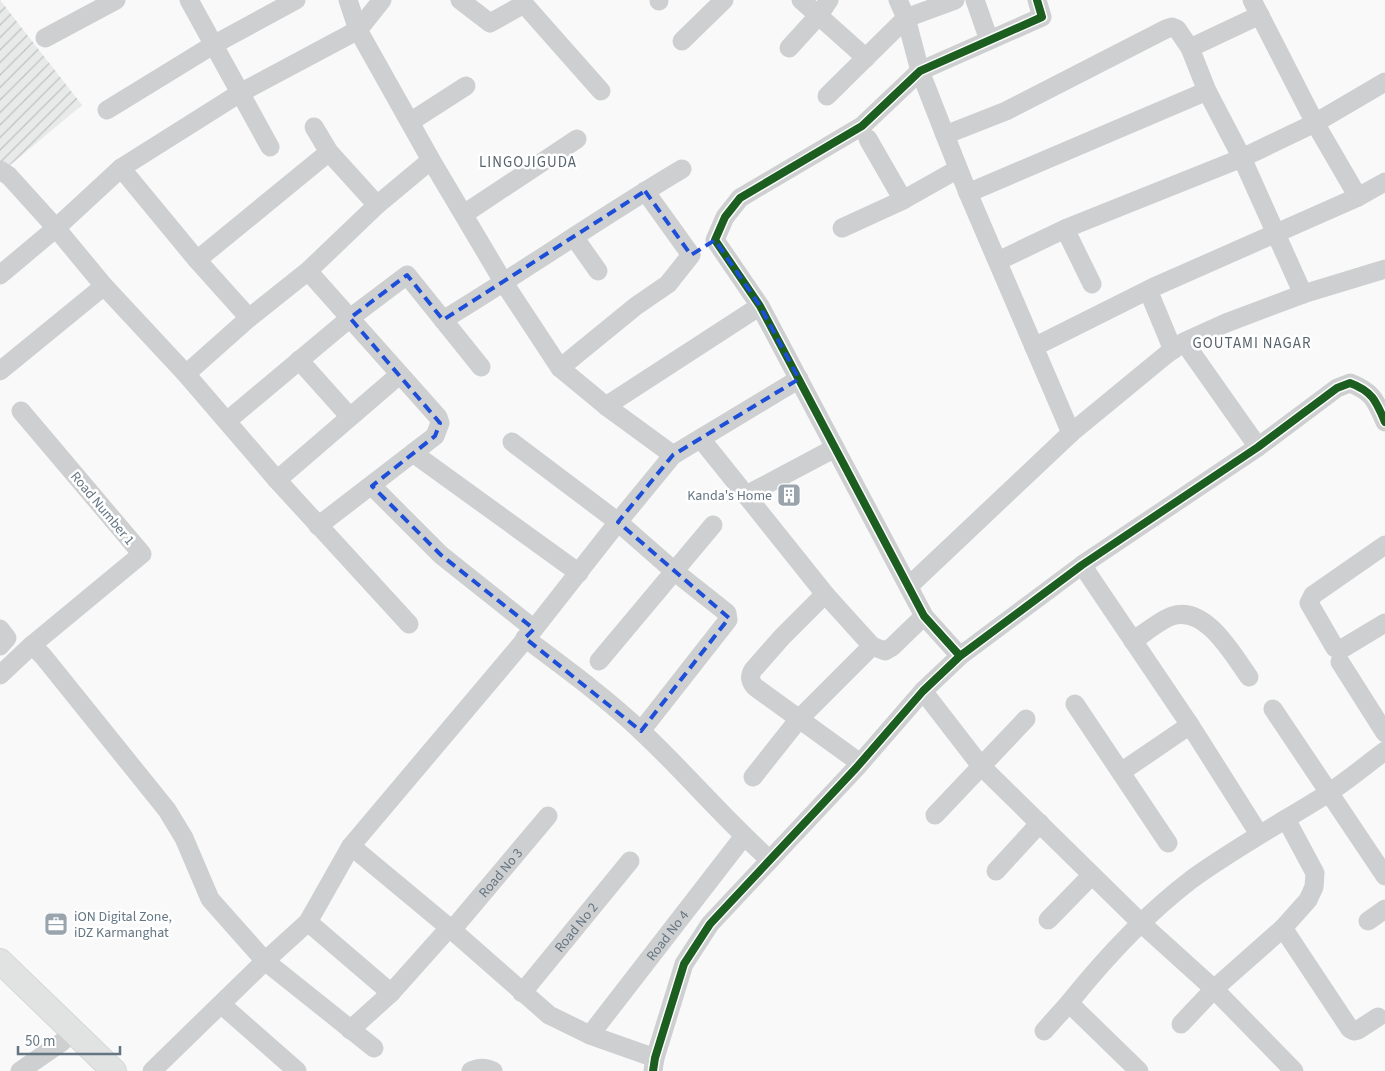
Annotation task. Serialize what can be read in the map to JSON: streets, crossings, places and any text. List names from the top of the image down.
{
  "streets": {
    "street": [
      "Road Number 1",
      "Road No 3",
      "Road No 2",
      "Road No 4"
    ]
  },
  "districts": ["LINGOJIGUDA", "GOUTAMI NAGAR"],
  "places": {
    "building": ["Kanda's Home"],
    "office": ["iON Digital Zone, iDZ Karmanghat"]
  },
  "scale_bar": "50 m"
}
